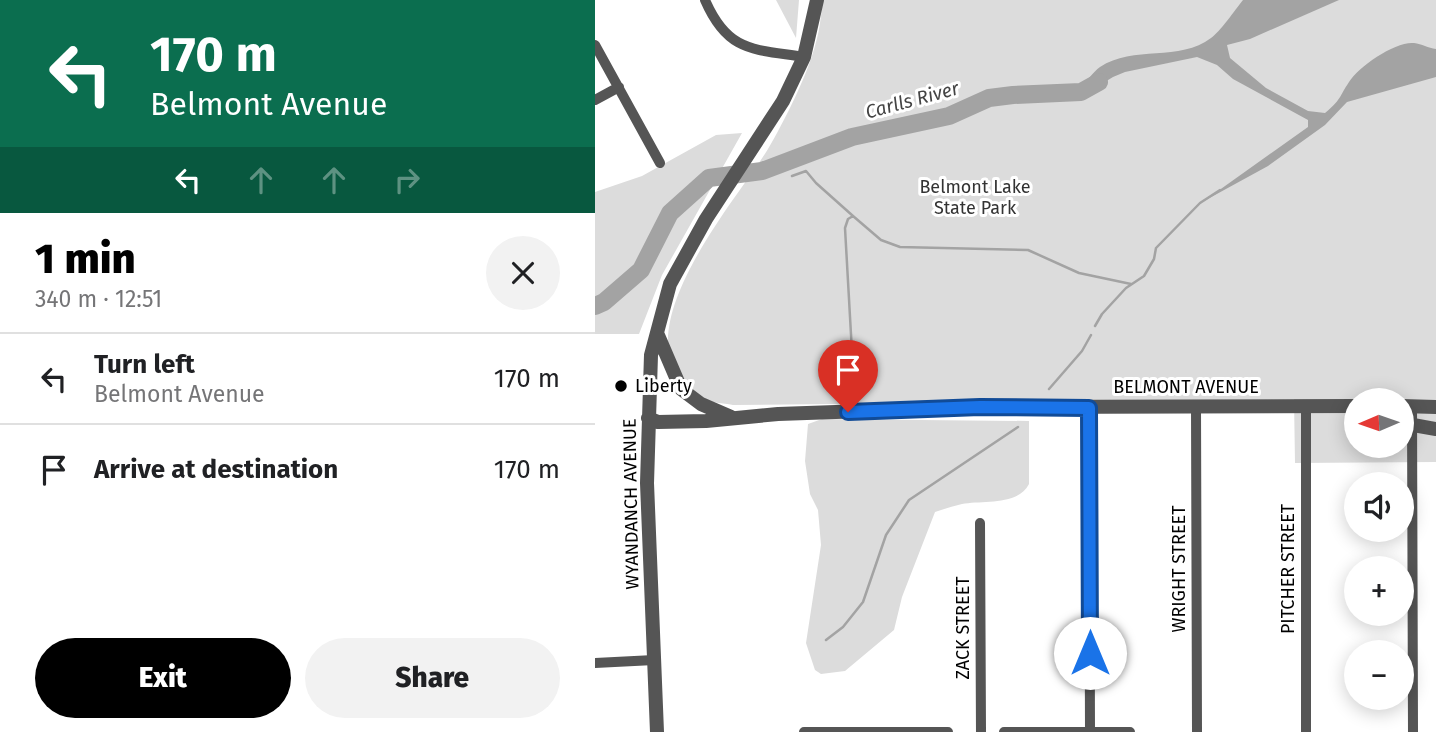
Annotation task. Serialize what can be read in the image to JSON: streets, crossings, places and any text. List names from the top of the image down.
{
  "streets": {
    "street": [
      "BELMONT AVENUE",
      "WYANDANCH AVENUE",
      "WRIGHT STREET",
      "PITCHER STREET",
      "ZACK STREET"
    ]
  },
  "crossings": [
    ["BELMONT AVENUE", "WYANDANCH AVENUE"],
    ["BELMONT AVENUE", "WRIGHT STREET"],
    ["BELMONT AVENUE", "PITCHER STREET"]
  ],
  "water": ["Carlls River"],
  "parks": ["Belmont Lake State Park"],
  "places": ["Liberty"],
  "north": "left",
  "page": {
    "turn": ["170 m", "Belmont Avenue"],
    "heading": ["1 min", "340 m · 12:51"],
    "list": [
      {
        "name": "Turn left",
        "note": "Belmont Avenue",
        "value": "170 m"
      },
      {
        "name": "Arrive at destination",
        "value": "170 m"
      }
    ],
    "map_buttons": ["+", "−"],
    "buttons": ["Exit", "Share"]
  }
}
